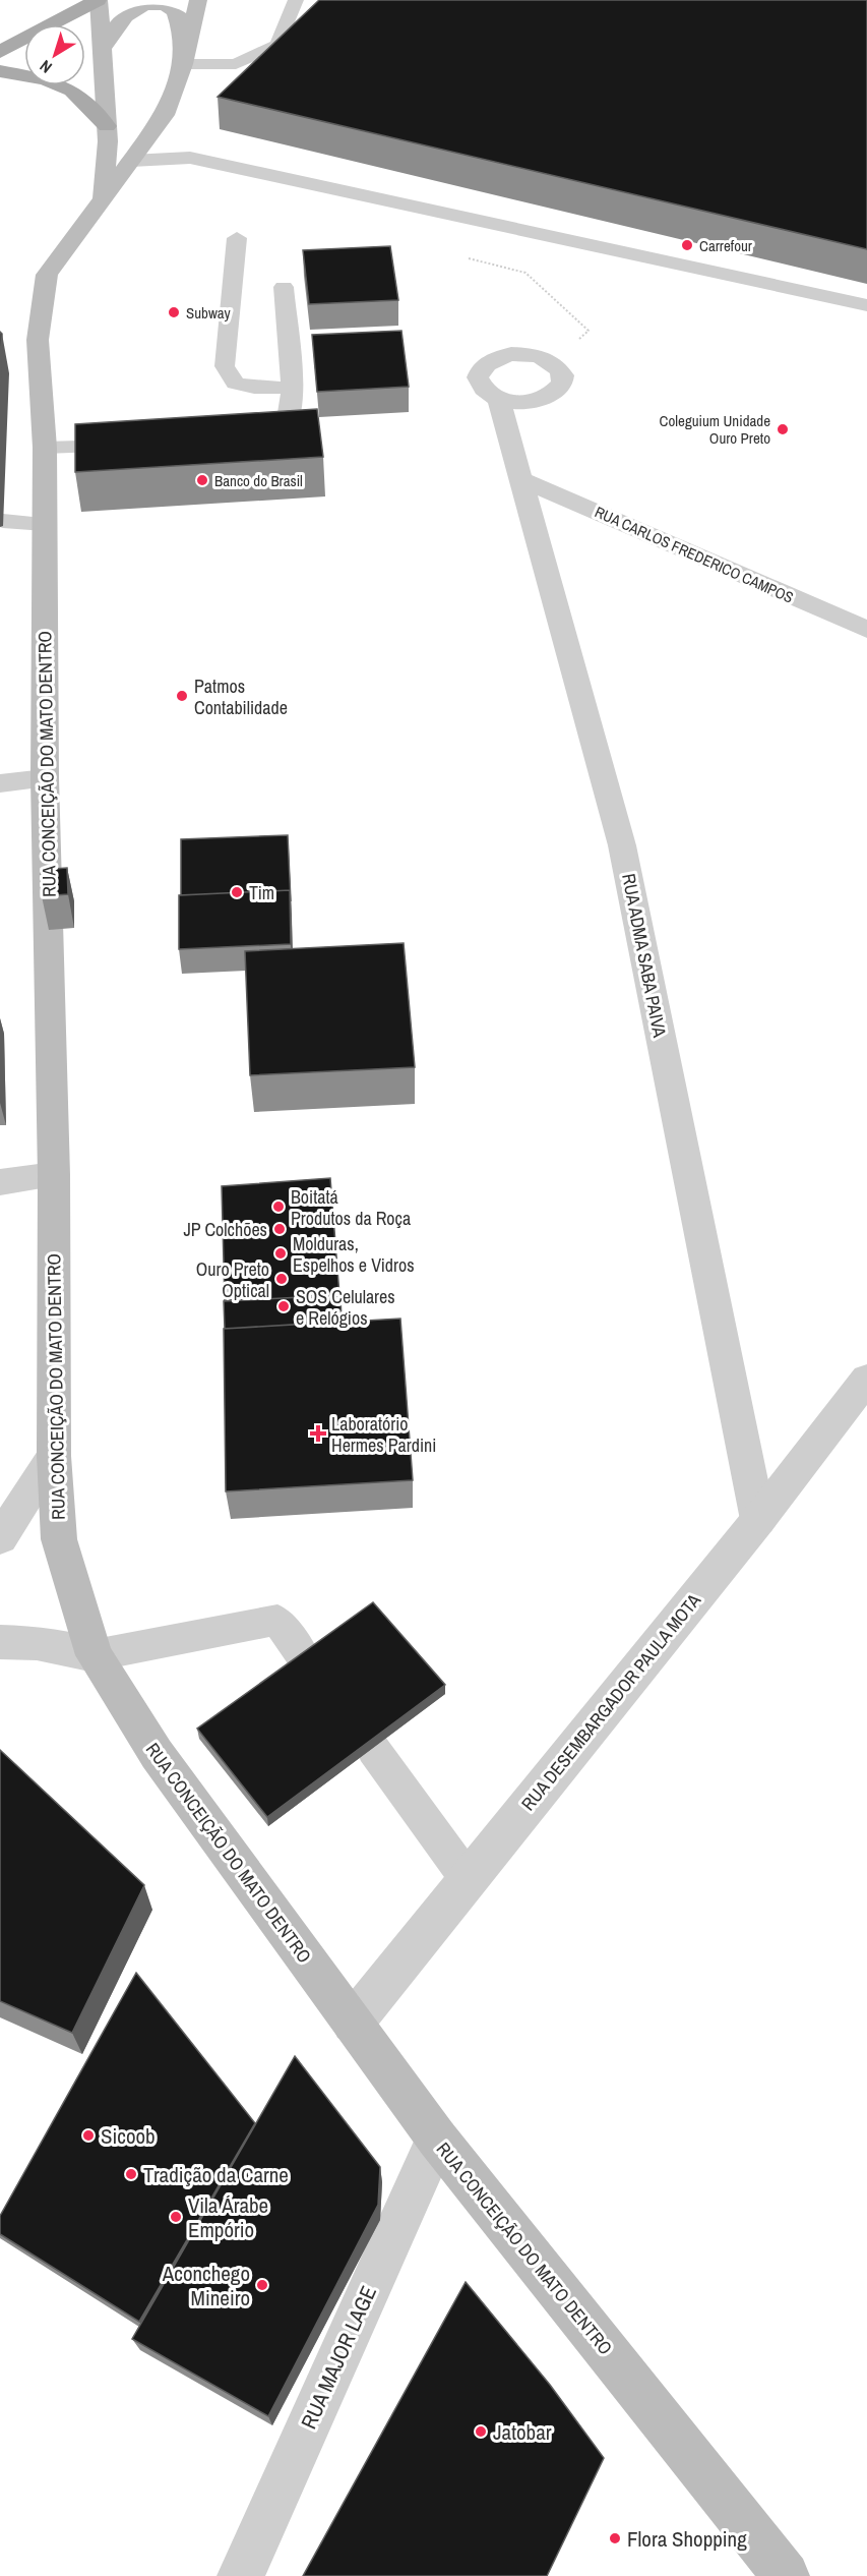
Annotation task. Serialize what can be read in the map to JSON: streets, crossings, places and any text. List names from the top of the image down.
{
  "streets": {
    "main road": ["RUA CONCEIÇÃO DO MATO DENTRO"],
    "street": [
      "RUA CARLOS FREDERICO CAMPOS",
      "RUA ADMA SABA PAIVA",
      "RUA DESEMBARGADOR PAULA MOTA",
      "RUA MAJOR LAGE"
    ]
  },
  "crossings": [
    ["RUA CARLOS FREDERICO CAMPOS", "RUA ADMA SABA PAIVA"],
    ["RUA CONCEIÇÃO DO MATO DENTRO", "RUA DESEMBARGADOR PAULA MOTA"],
    ["RUA CONCEIÇÃO DO MATO DENTRO", "RUA MAJOR LAGE"],
    ["RUA ADMA SABA PAIVA", "RUA DESEMBARGADOR PAULA MOTA"]
  ],
  "places": {
    "other": [
      "Carrefour",
      "Subway",
      "Coleguium Unidade Ouro Preto",
      "Banco do Brasil",
      "Patmos Contabilidade",
      "Tim",
      "Boitatá Produtos da Roça",
      "JP Colchões",
      "Molduras, Espelhos e Vidros",
      "Ouro Preto Optical",
      "SOS Celulares e Relógios",
      "Sicoob",
      "Tradição da Carne",
      "Vila Árabe Empório",
      "Aconchego Mineiro",
      "Jatobar",
      "Flora Shopping"
    ],
    "health": ["Laboratório Hermes Pardini"]
  },
  "north": "bottom left"
}
